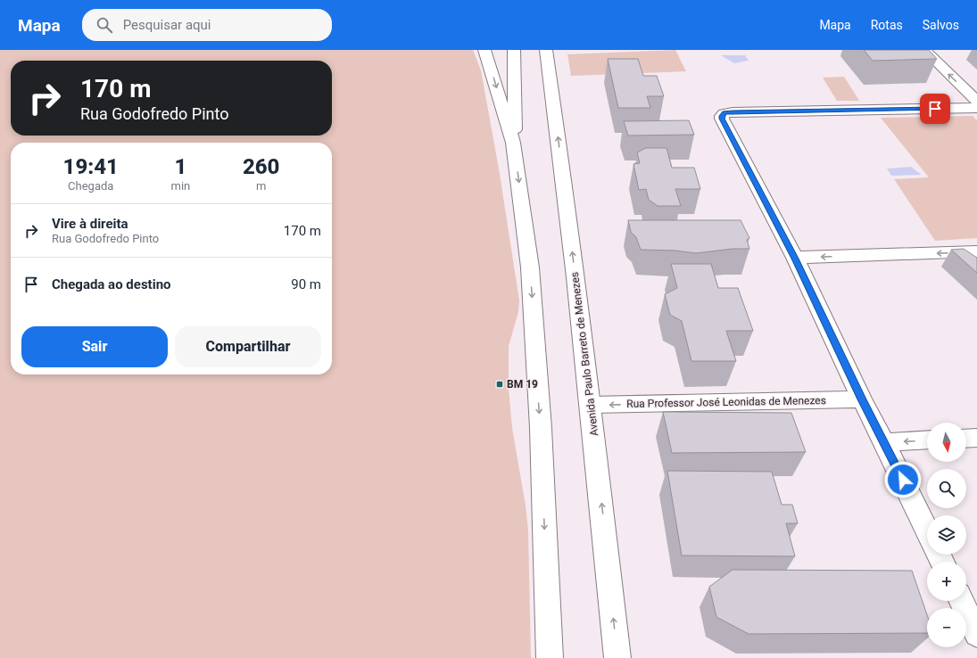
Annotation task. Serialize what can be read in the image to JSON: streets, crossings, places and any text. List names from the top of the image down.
{
  "streets": {
    "main road": ["Avenida Paulo Barreto de Menezes", "Rua Professor José Leonidas de Menezes"]
  },
  "crossings": [
    ["Avenida Paulo Barreto de Menezes", "Rua Professor José Leonidas de Menezes"]
  ],
  "one_way": ["Rua Professor José Leonidas de Menezes"],
  "places": {
    "transit": ["BM 19"]
  },
  "north": "bottom",
  "page": {
    "header": "Mapa",
    "search": "Pesquisar aqui",
    "nav": ["Mapa", "Rotas", "Salvos"],
    "turn": ["170 m", "Rua Godofredo Pinto"],
    "eta": [
      "19:41",
      "Chegada",
      "1",
      "min",
      "260",
      "m"
    ],
    "list": [
      {
        "name": "Vire à direita",
        "note": "Rua Godofredo Pinto",
        "value": "170 m"
      },
      {
        "name": "Chegada ao destino",
        "value": "90 m"
      }
    ],
    "buttons": ["Sair", "Compartilhar"],
    "map_buttons": ["+", "−"]
  }
}
